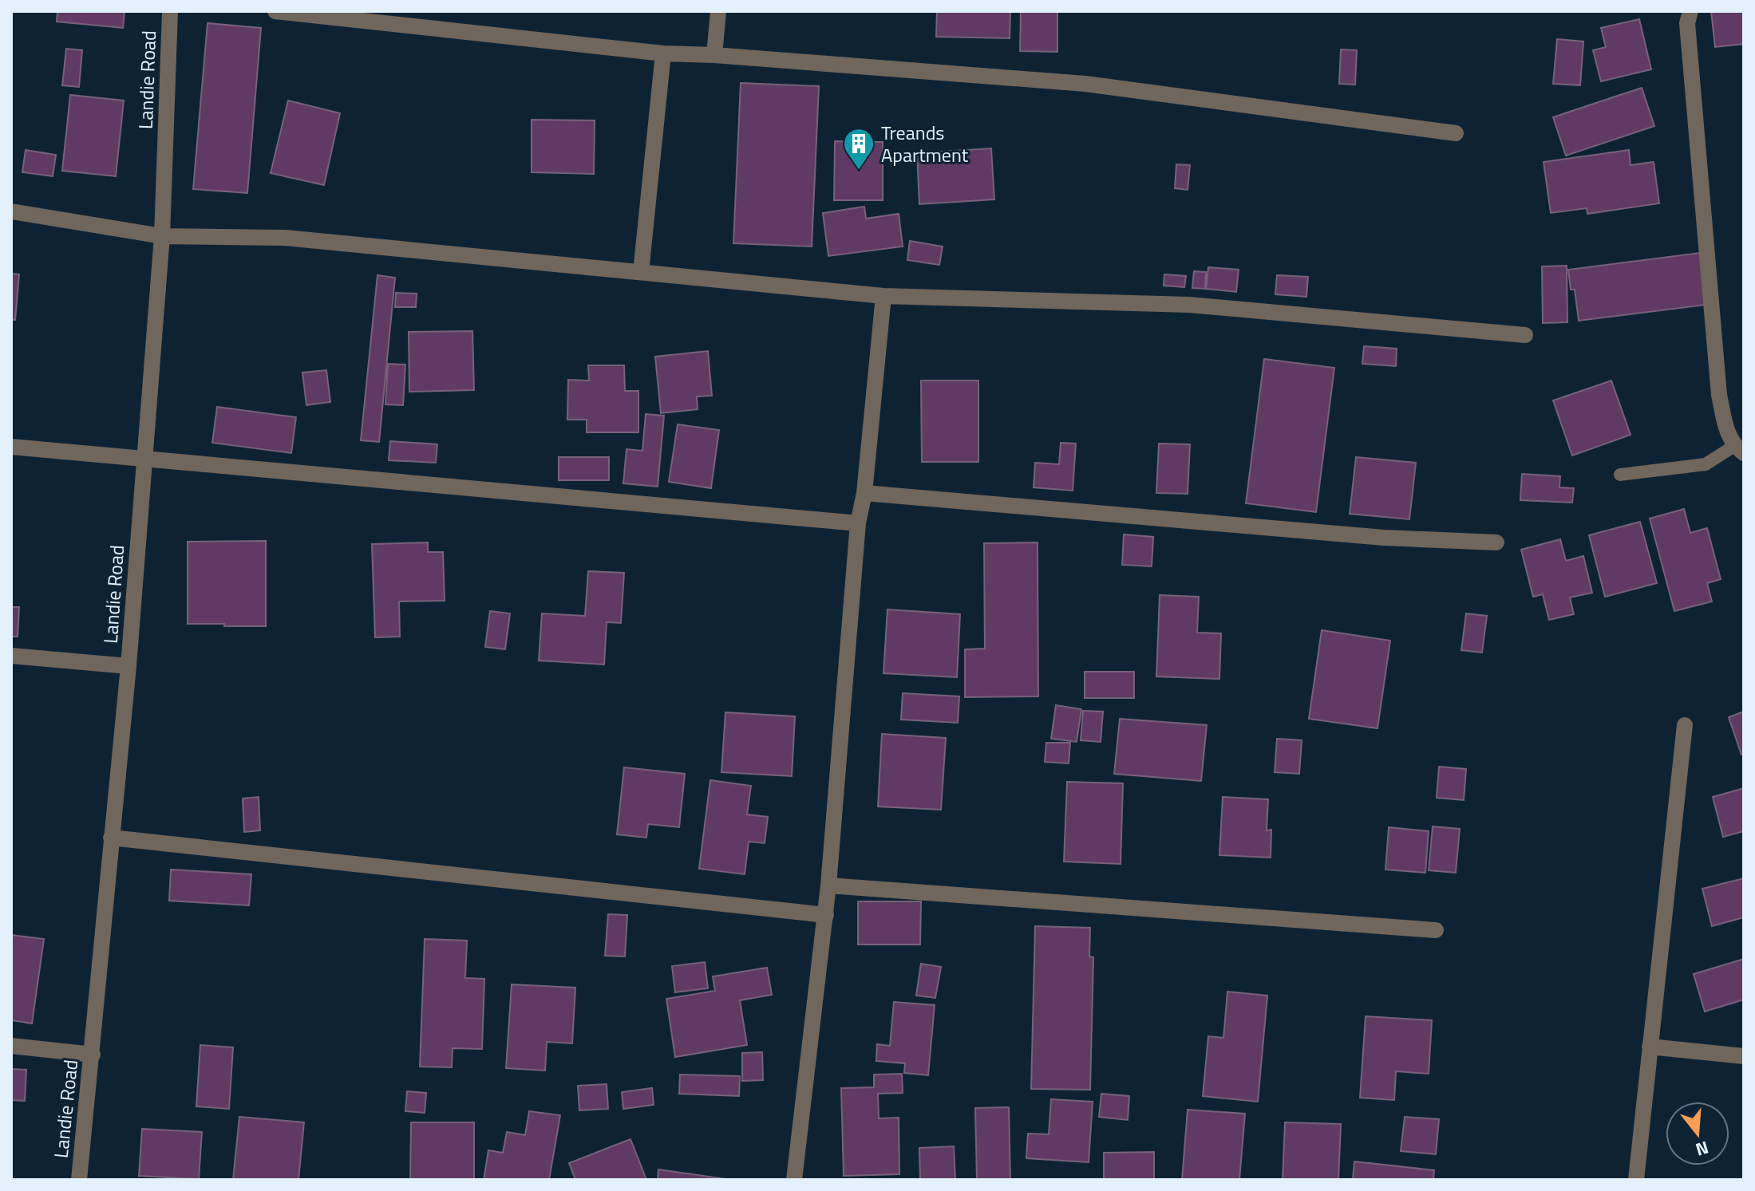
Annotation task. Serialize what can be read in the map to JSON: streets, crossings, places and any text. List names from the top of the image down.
{
  "streets": {
    "street": ["Landie Road"]
  },
  "places": {
    "building": ["Treands Apartment"]
  },
  "north": "bottom"
}
